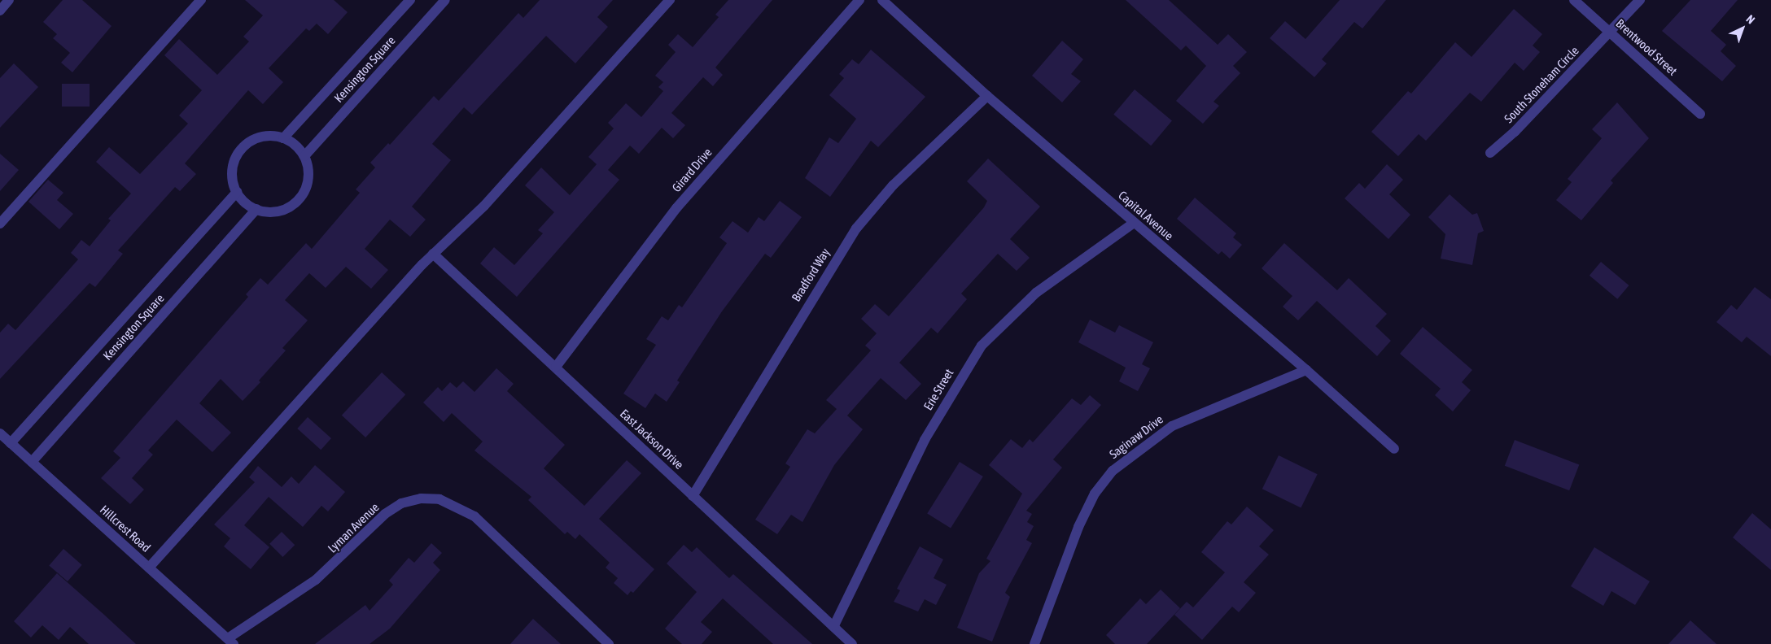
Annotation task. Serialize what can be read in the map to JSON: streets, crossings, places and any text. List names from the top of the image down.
{
  "streets": {
    "street": [
      "Brentwood Street",
      "Kensington Square",
      "South Stoneham Circle",
      "Girard Drive",
      "Capital Avenue",
      "Bradford Way",
      "Erie Street",
      "Saginaw Drive",
      "East Jackson Drive",
      "Lyman Avenue",
      "Hillcrest Road"
    ]
  },
  "crossings": [
    ["Brentwood Street", "South Stoneham Circle"],
    ["Kensington Square", "Hillcrest Road"],
    ["Girard Drive", "East Jackson Drive"],
    ["Capital Avenue", "Bradford Way"],
    ["Capital Avenue", "Erie Street"],
    ["Capital Avenue", "Saginaw Drive"],
    ["Bradford Way", "East Jackson Drive"],
    ["Erie Street", "East Jackson Drive"],
    ["Lyman Avenue", "Hillcrest Road"]
  ],
  "north": "top right"
}
